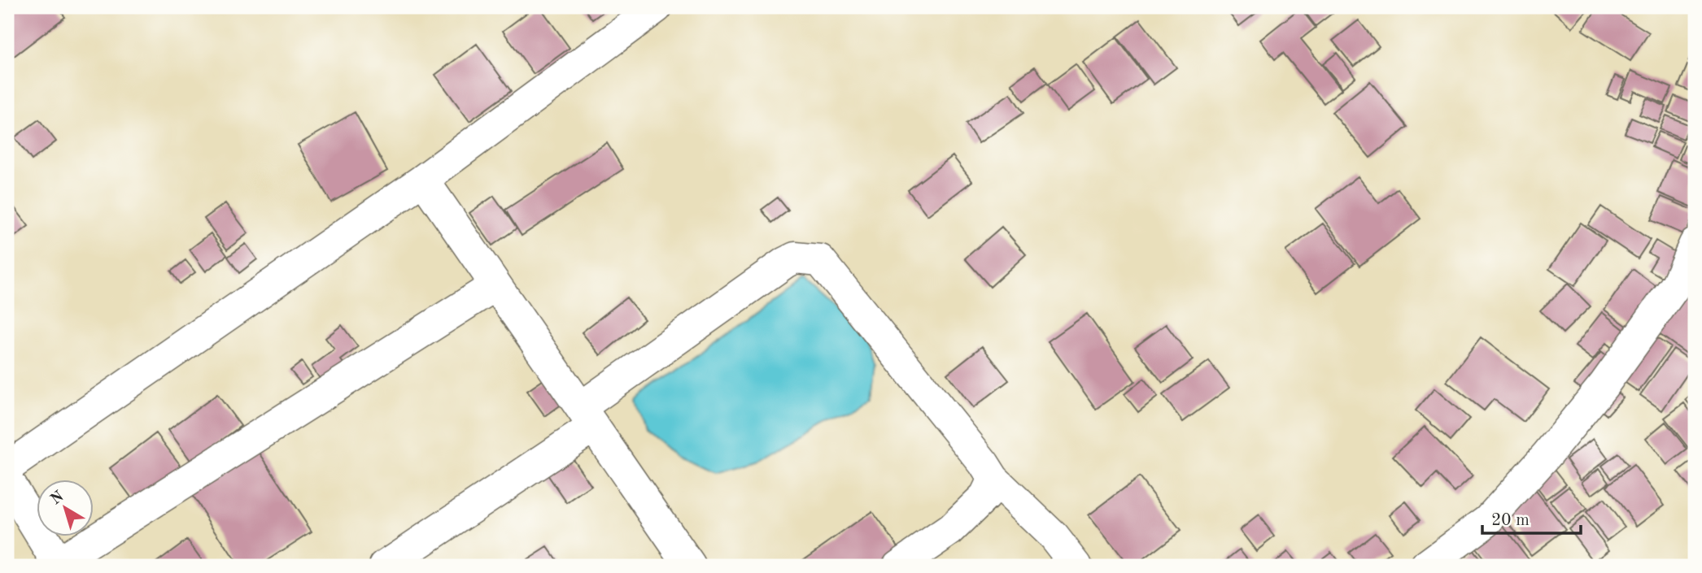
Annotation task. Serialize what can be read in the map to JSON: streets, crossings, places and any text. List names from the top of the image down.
{
  "scale_bar": "20 m",
  "north": "top left"
}
